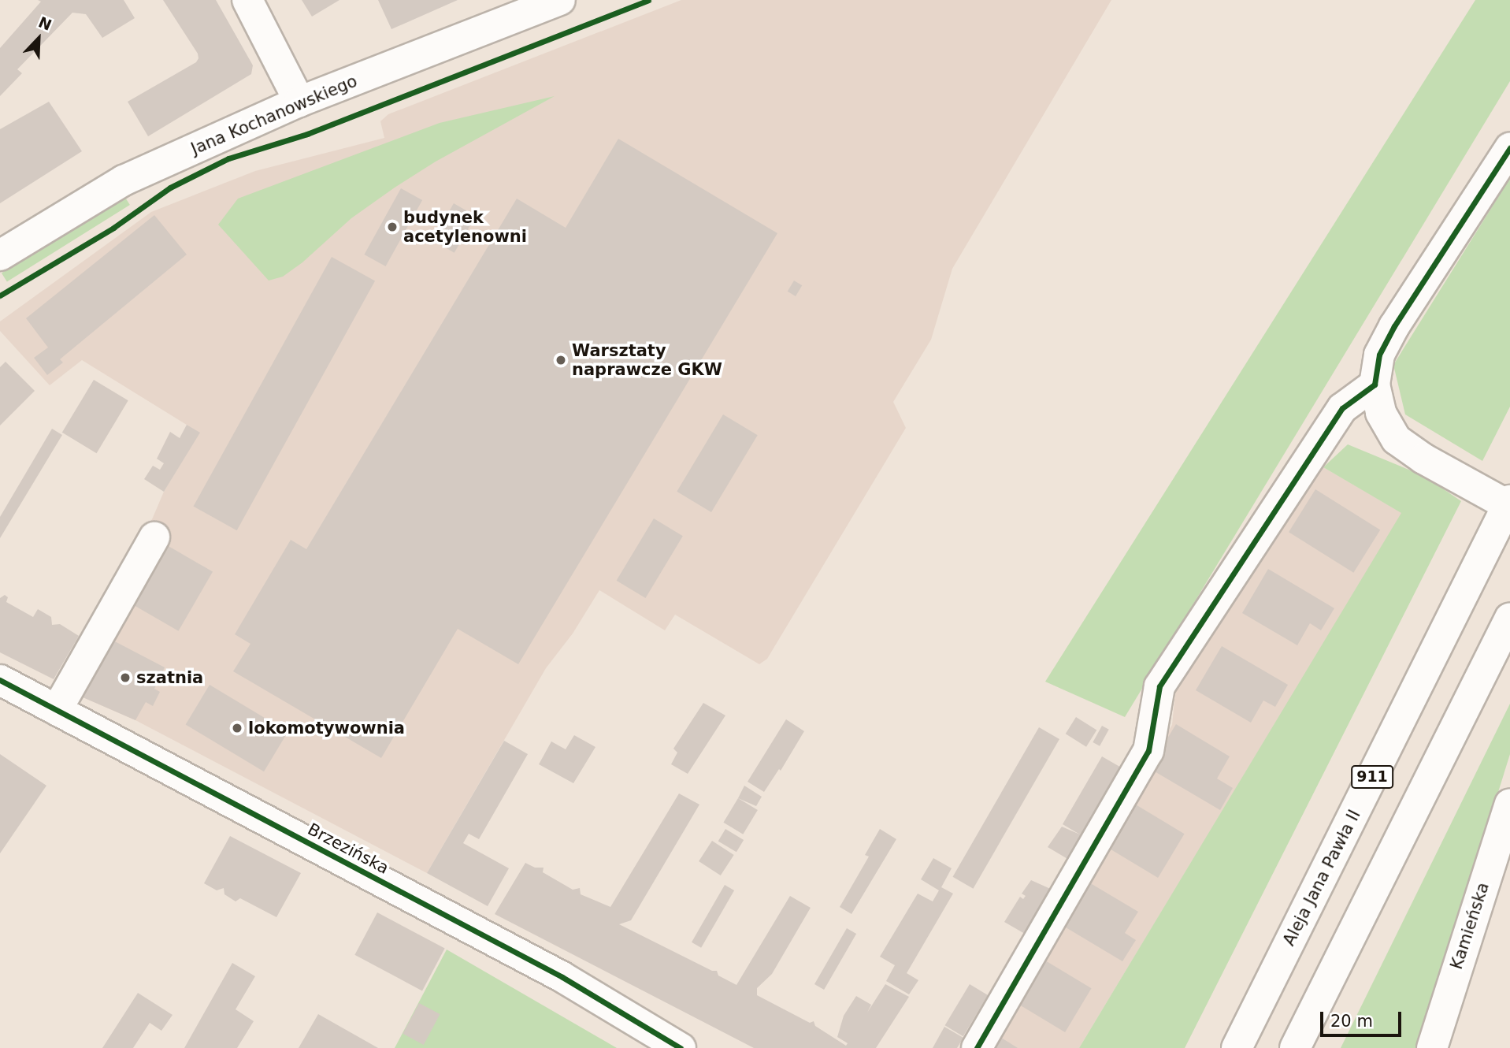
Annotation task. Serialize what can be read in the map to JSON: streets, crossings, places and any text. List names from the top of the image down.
{
  "streets": {
    "street": [
      "Jana Kochanowskiego",
      "911",
      "Brzezińska",
      "Aleja Jana Pawła II",
      "Kamieńska"
    ]
  },
  "places": [
    "budynek acetylenowni",
    "Warsztaty naprawcze GKW",
    "szatnia",
    "lokomotywownia"
  ],
  "scale_bar": "20 m",
  "north": "top right"
}
